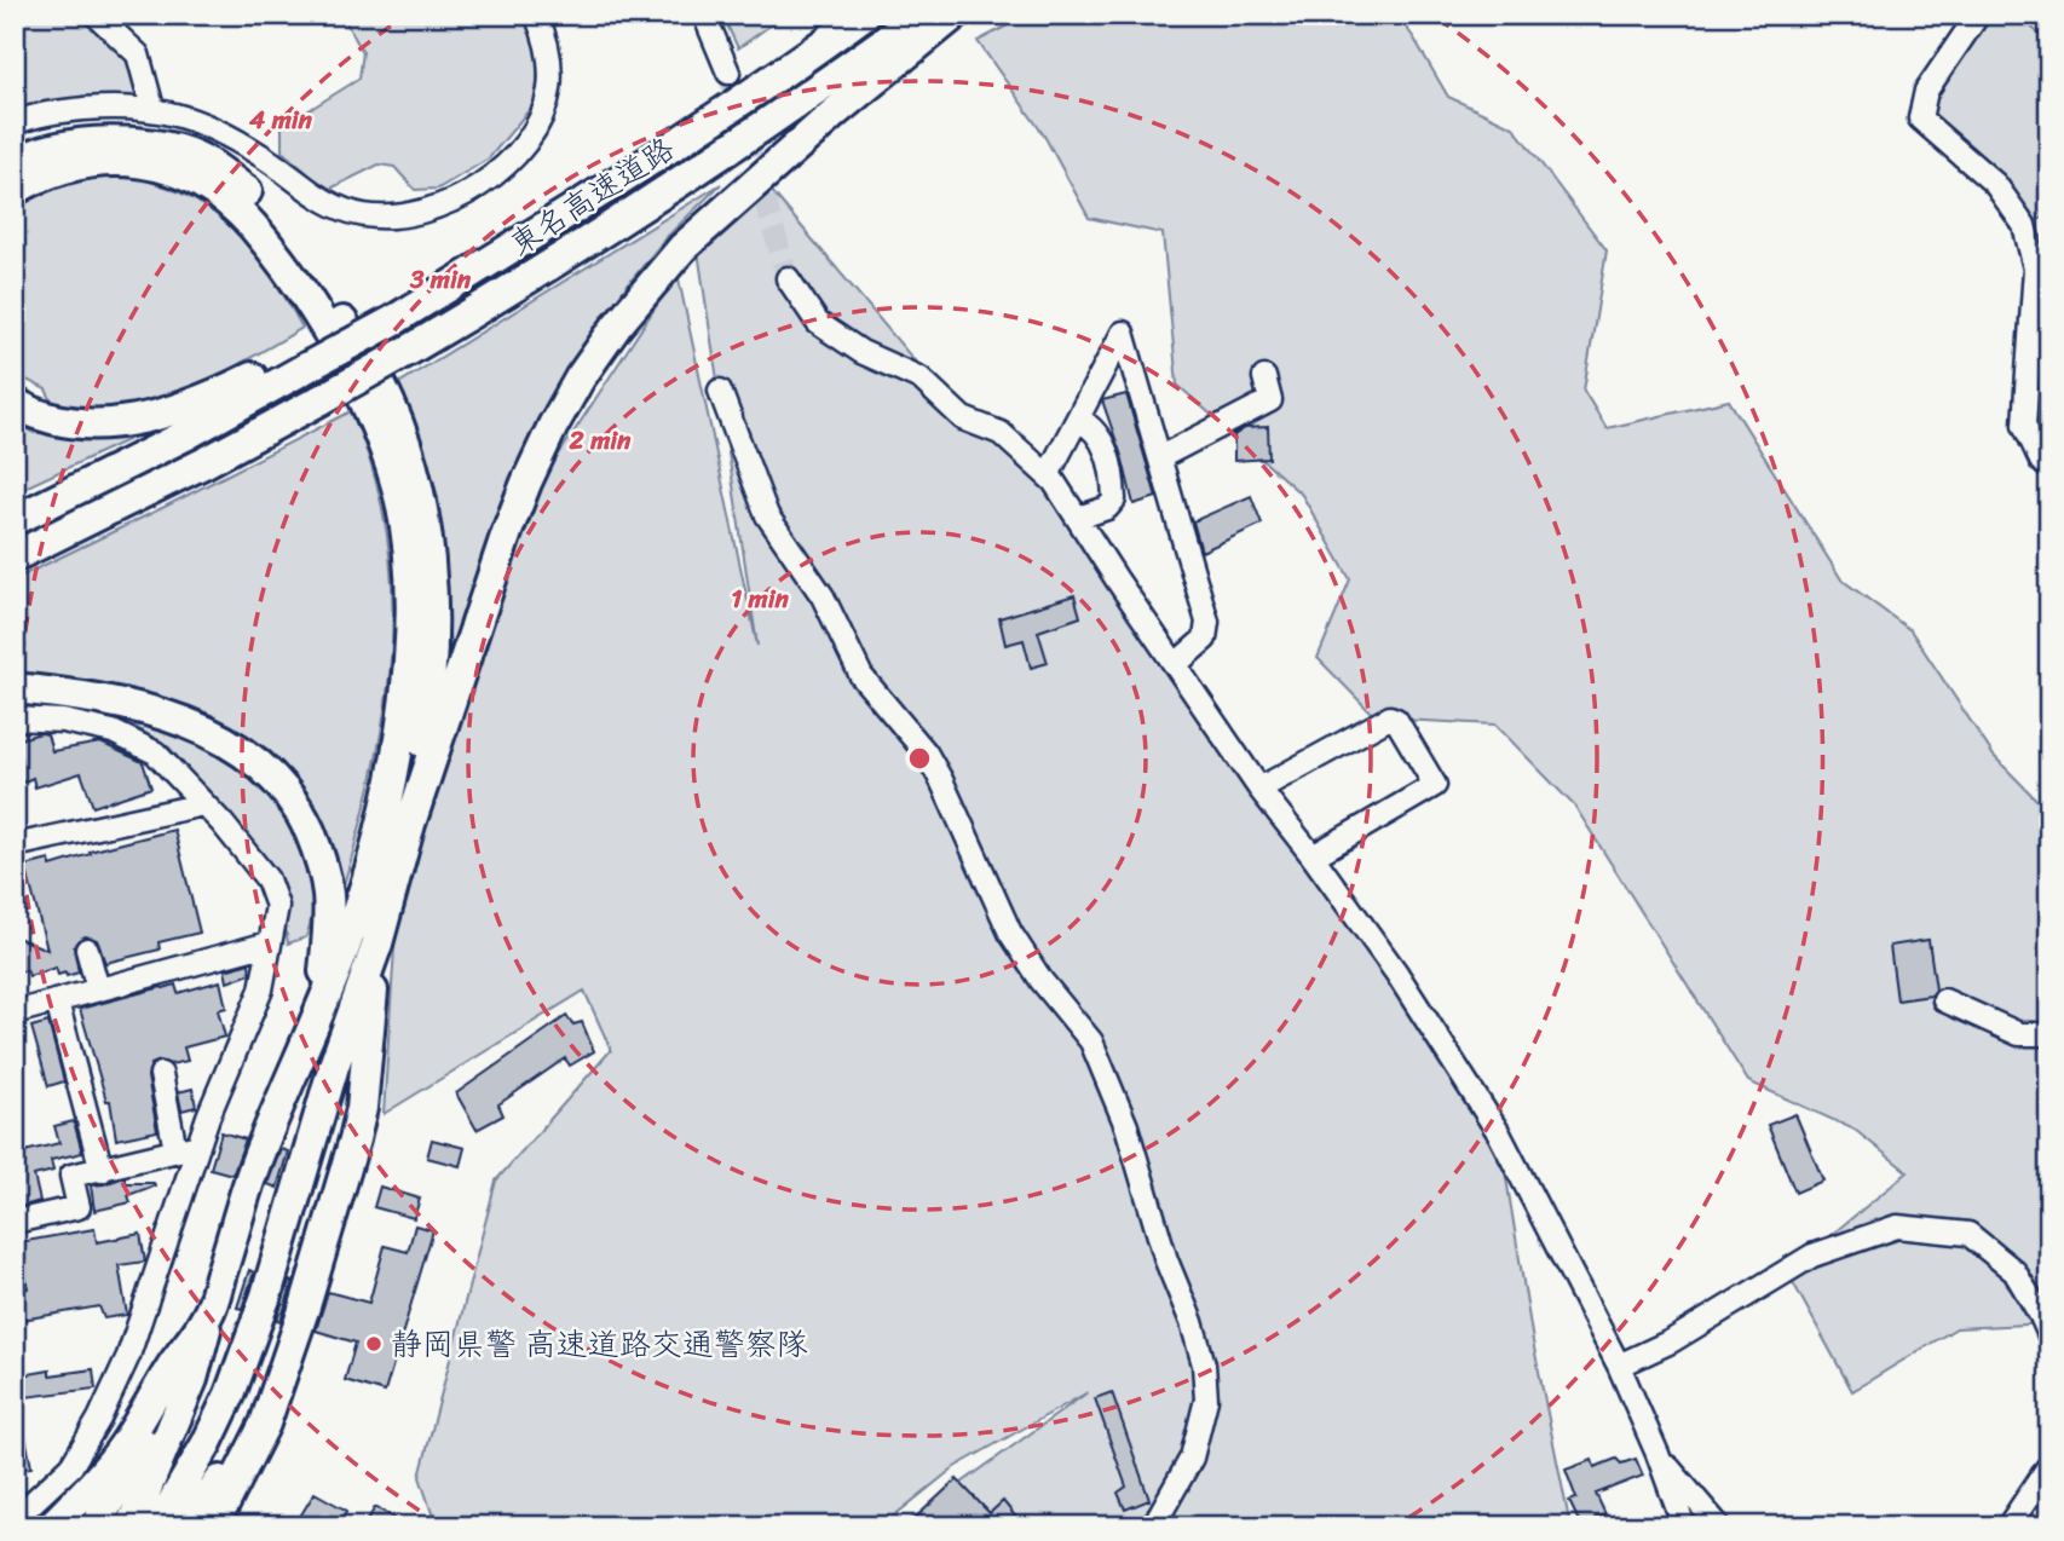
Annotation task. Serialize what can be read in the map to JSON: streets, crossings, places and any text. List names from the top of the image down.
{
  "streets": {
    "highway": ["東名高速道路"]
  },
  "places": ["静岡県警 高速道路交通警察隊"],
  "rings": [
    "4 min",
    "3 min",
    "2 min",
    "1 min"
  ]
}
